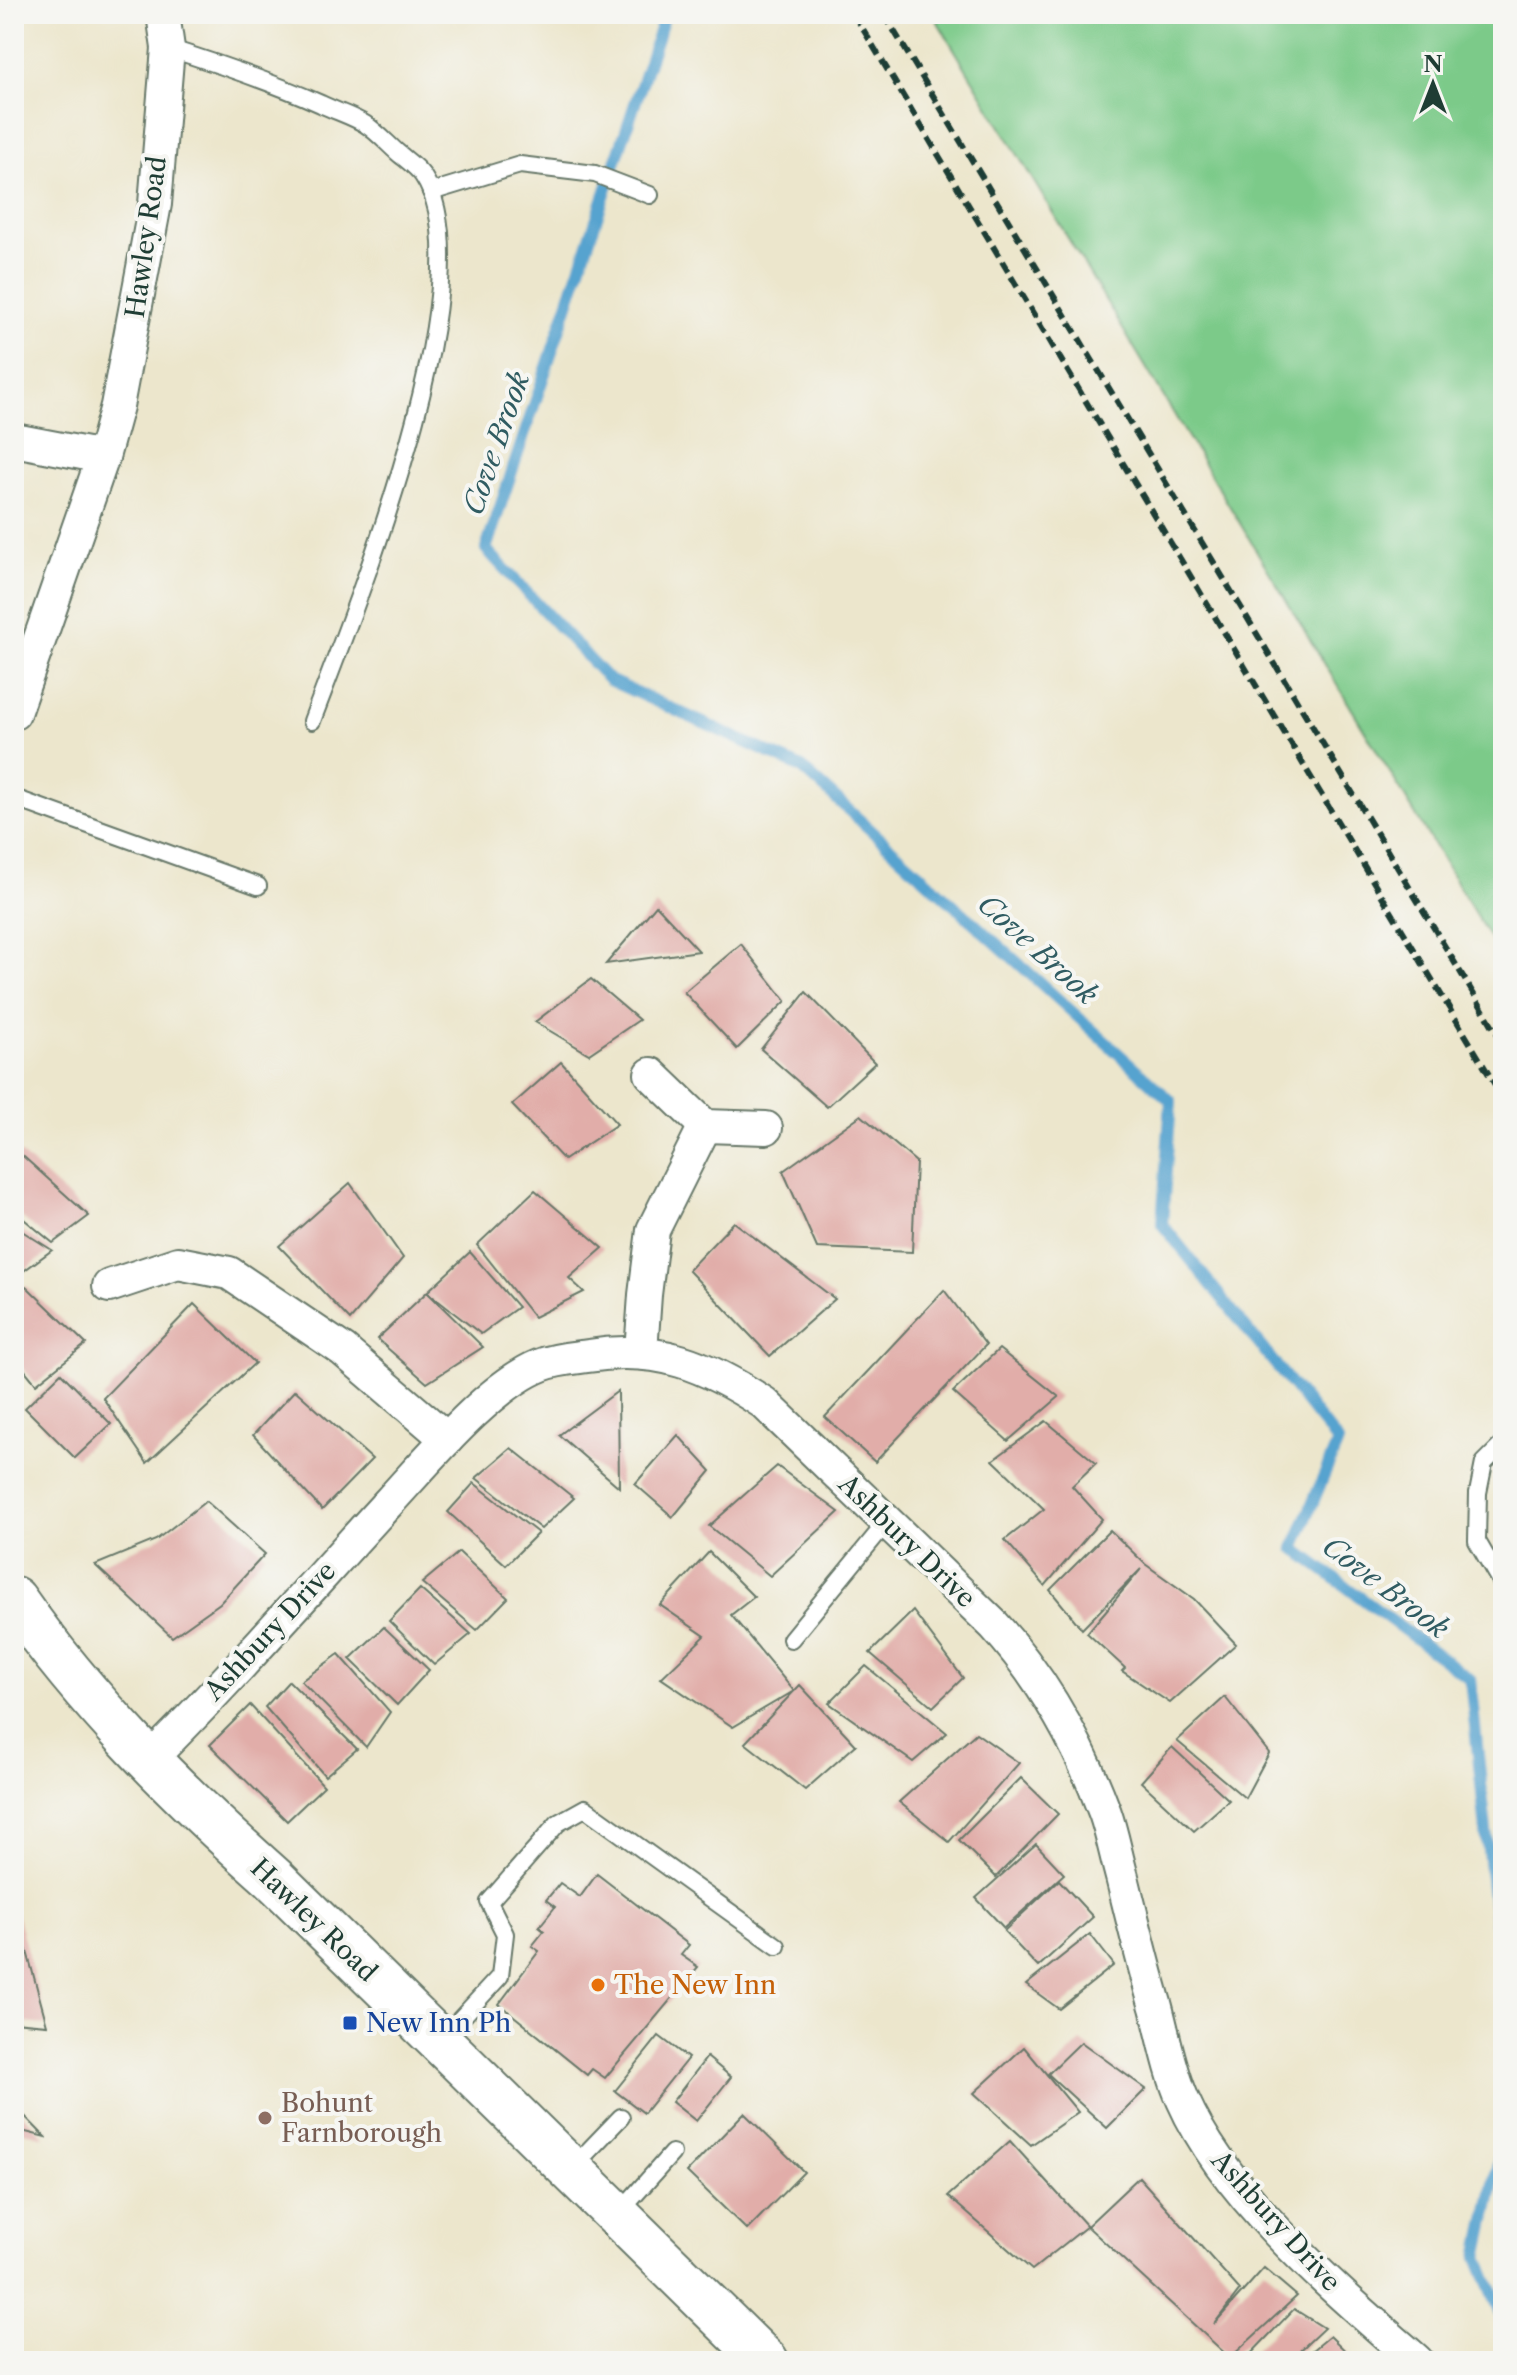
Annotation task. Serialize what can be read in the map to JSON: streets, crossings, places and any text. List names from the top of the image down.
{
  "streets": {
    "main road": ["Hawley Road"],
    "street": ["Ashbury Drive"]
  },
  "crossings": [
    ["Hawley Road", "Ashbury Drive"]
  ],
  "water": ["Cove Brook"],
  "places": {
    "other": ["The New Inn", "Bohunt Farnborough"],
    "transit": ["New Inn Ph"]
  },
  "north": "top"
}
